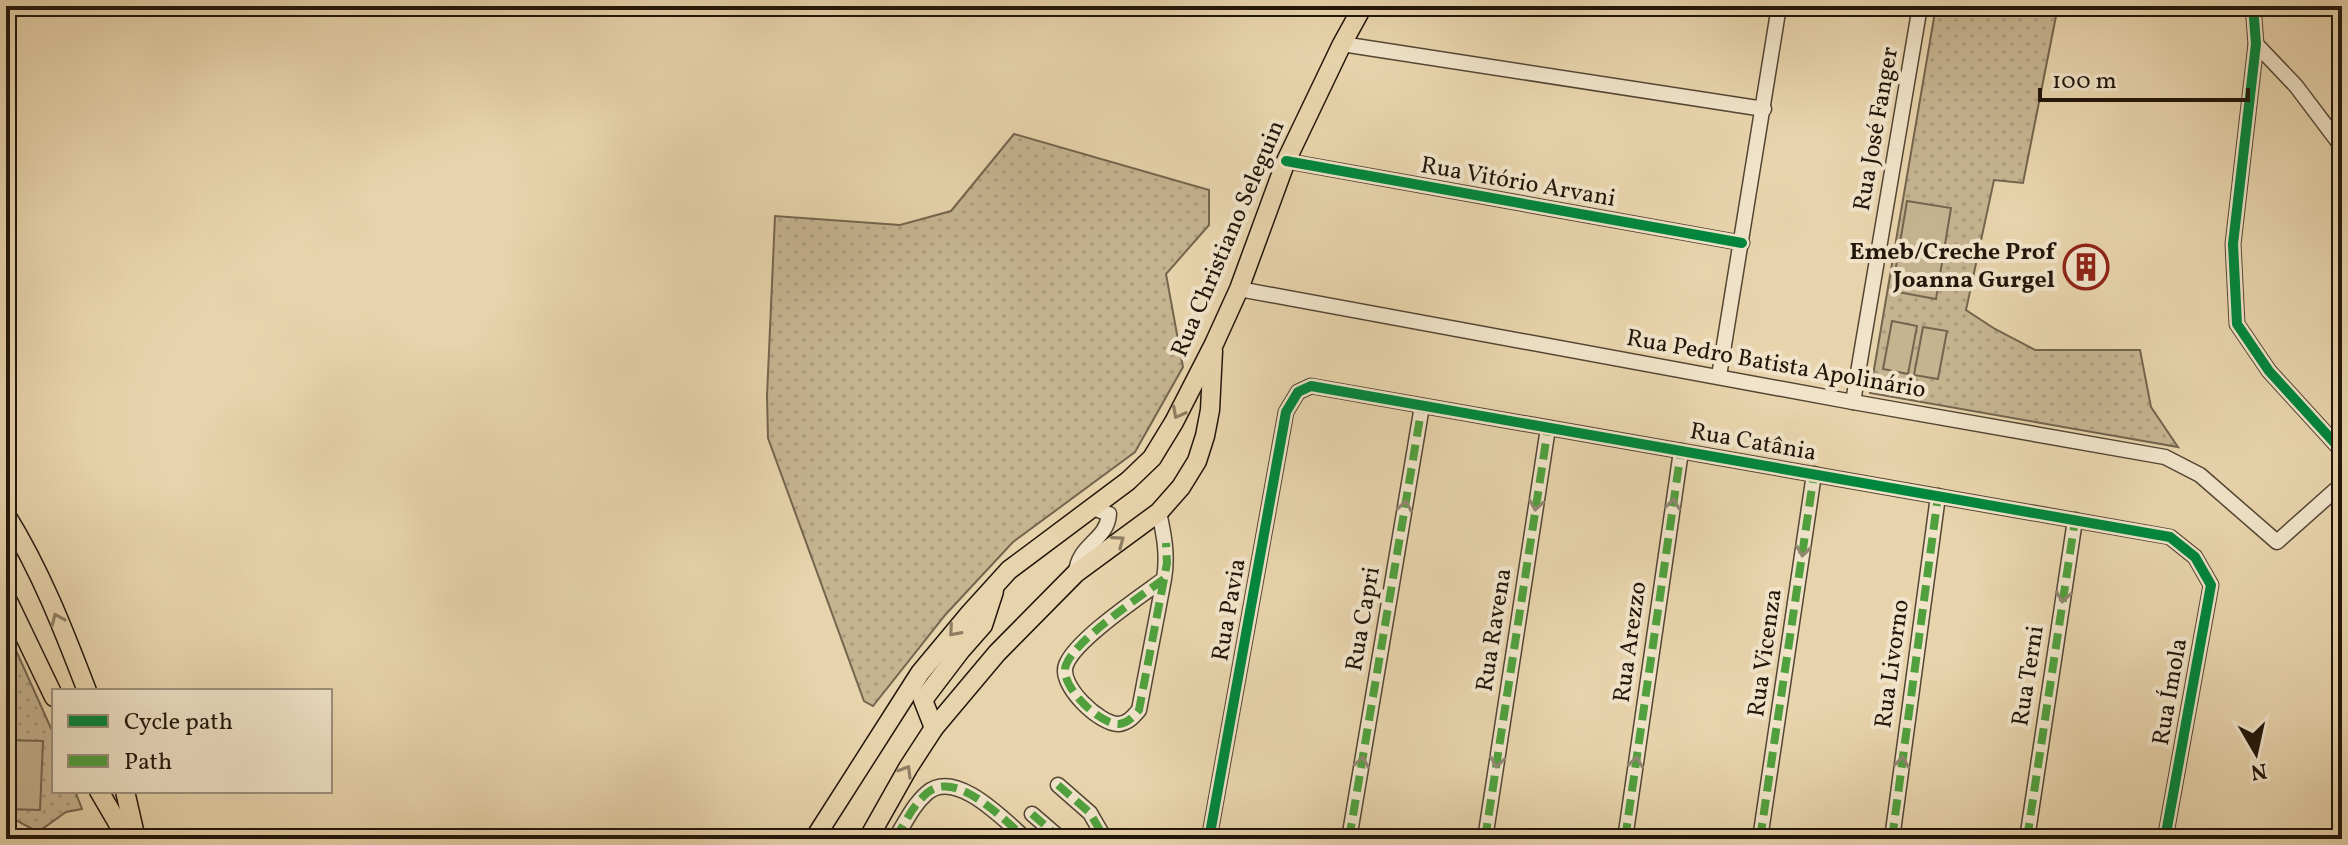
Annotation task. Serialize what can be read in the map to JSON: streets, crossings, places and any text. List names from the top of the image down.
{
  "streets": {
    "main road": ["Rua Christiano Seleguin"],
    "street": [
      "Rua José Fanger",
      "Rua Vitório Arvani",
      "Rua Pedro Batista Apolinário",
      "Rua Catânia",
      "Rua Pavia",
      "Rua Capri",
      "Rua Ravena",
      "Rua Arezzo",
      "Rua Vicenza",
      "Rua Livorno",
      "Rua Terni",
      "Rua Ímola"
    ]
  },
  "crossings": [
    ["Rua José Fanger", "Rua Pedro Batista Apolinário"],
    ["Rua Vitório Arvani", "Rua Christiano Seleguin"],
    ["Rua Christiano Seleguin", "Rua Pedro Batista Apolinário"],
    ["Rua Catânia", "Rua Pavia"],
    ["Rua Catânia", "Rua Capri"],
    ["Rua Catânia", "Rua Ravena"],
    ["Rua Catânia", "Rua Arezzo"],
    ["Rua Catânia", "Rua Vicenza"],
    ["Rua Catânia", "Rua Livorno"],
    ["Rua Catânia", "Rua Terni"],
    ["Rua Catânia", "Rua Ímola"]
  ],
  "one_way": [
    "Rua Capri",
    "Rua Ravena",
    "Rua Arezzo",
    "Rua Vicenza",
    "Rua Livorno",
    "Rua Terni"
  ],
  "places": {
    "building": ["Emeb/Creche Prof Joanna Gurgel"]
  },
  "legend": ["Cycle path", "Path"],
  "scale_bar": "100 m",
  "north": "bottom"
}
